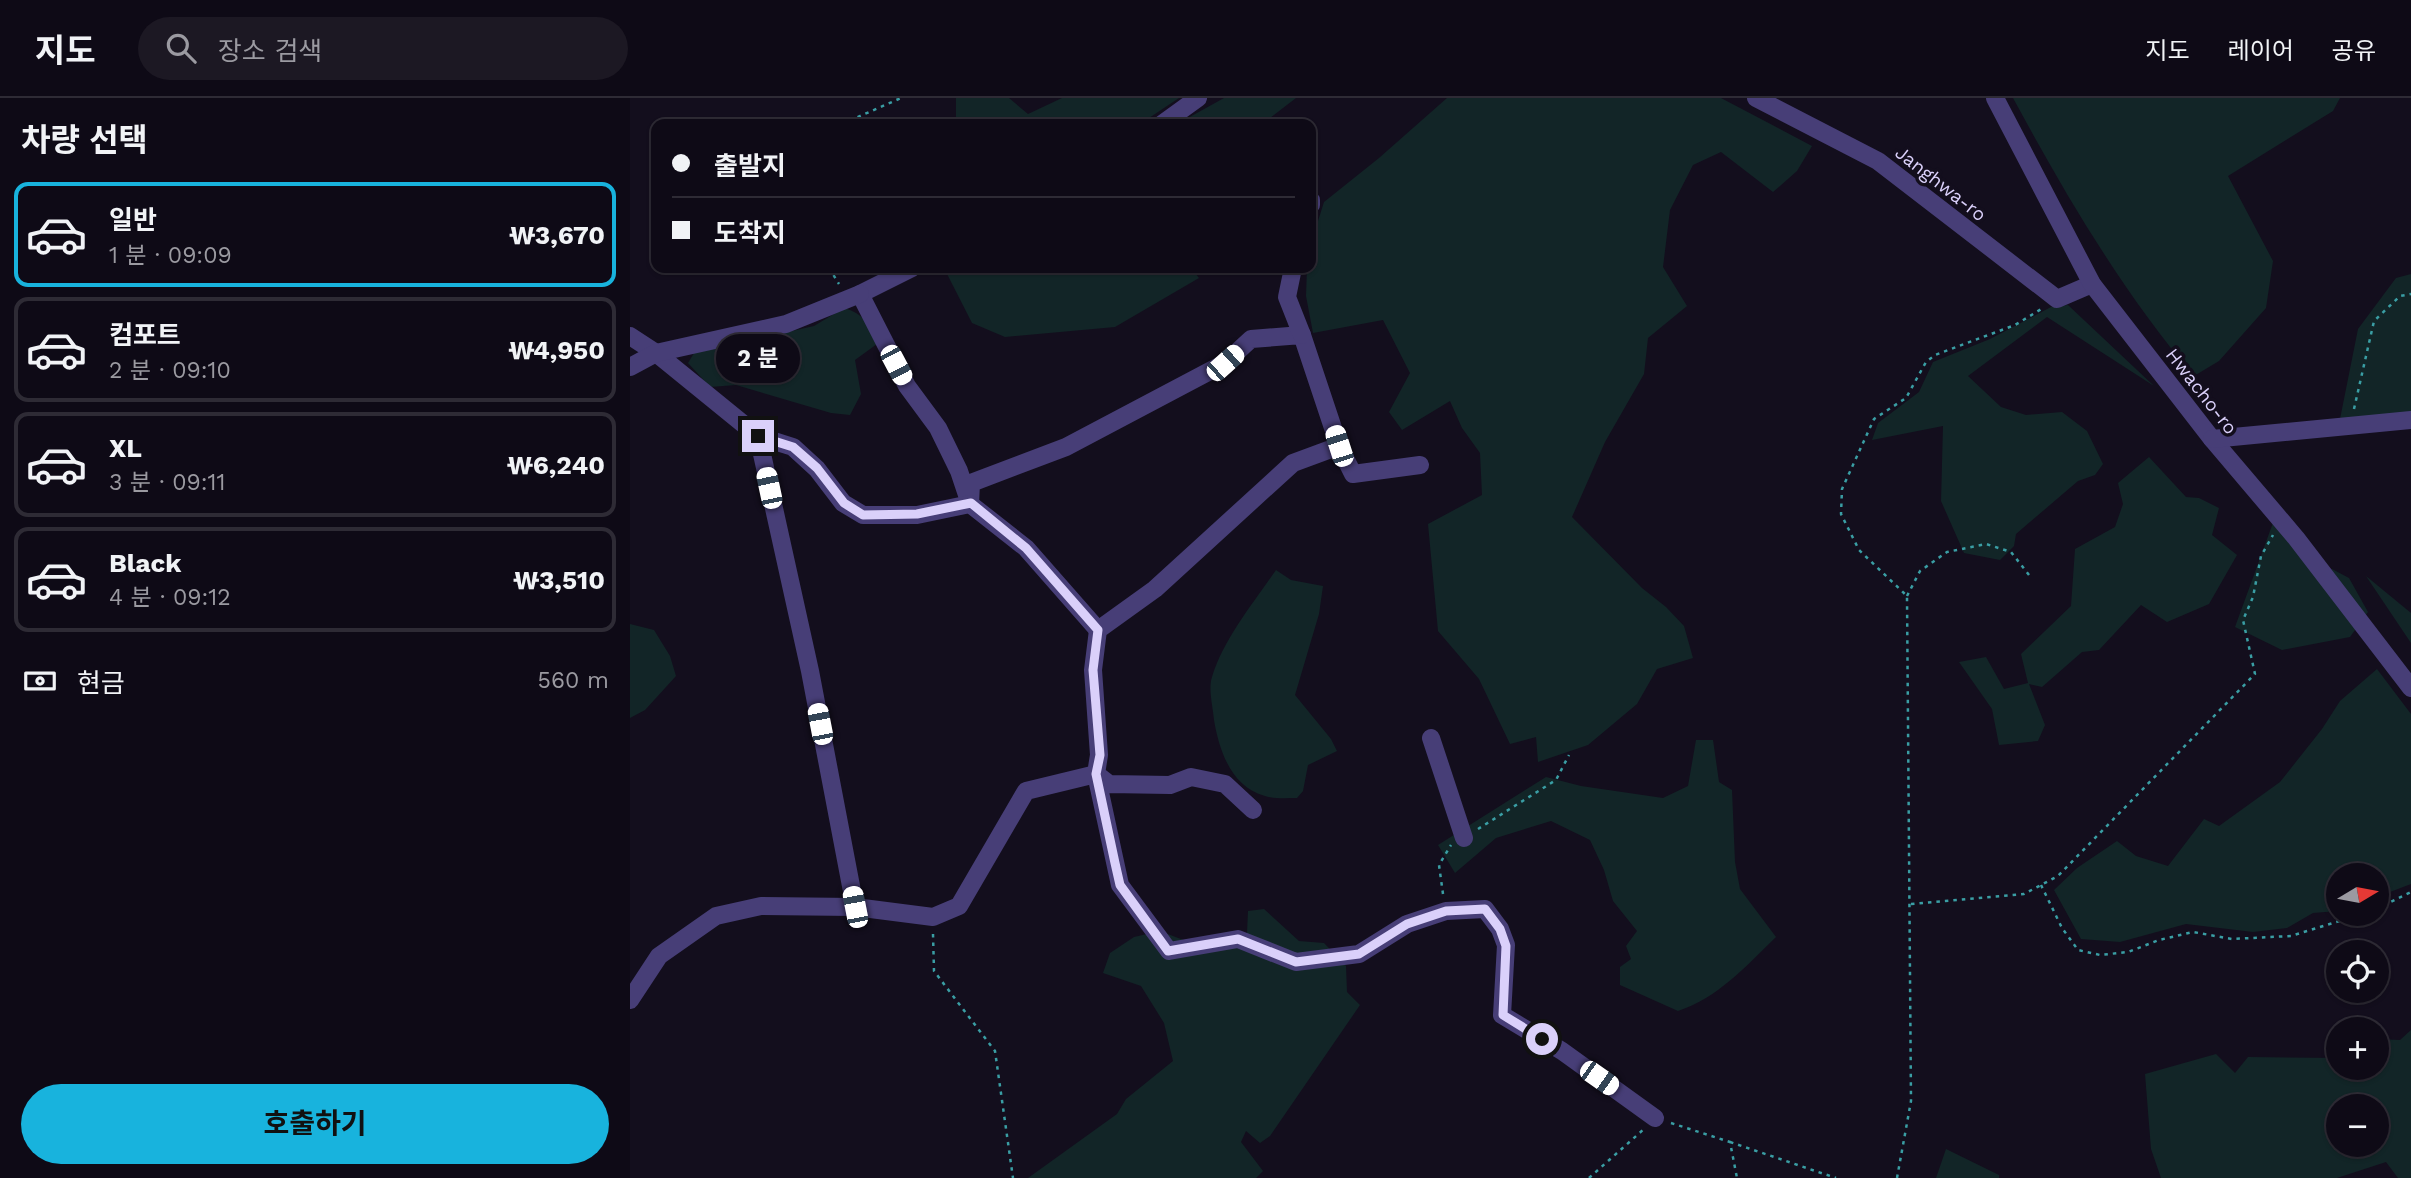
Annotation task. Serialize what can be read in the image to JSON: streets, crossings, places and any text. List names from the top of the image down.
{
  "streets": {
    "street": ["Janghwa-ro", "Hwacho-ro"]
  },
  "north": "right",
  "page": {
    "header": "지도",
    "search": "장소 검색",
    "nav": ["지도", "레이어", "공유"],
    "heading": "차량 선택",
    "banner": ["출발지", "도착지"],
    "list": [
      {
        "name": "일반",
        "note": "1 분 · 09:09",
        "value": "₩3,670"
      },
      {
        "name": "컴포트",
        "note": "2 분 · 09:10",
        "value": "₩4,950"
      },
      {
        "name": "XL",
        "note": "3 분 · 09:11",
        "value": "₩6,240"
      },
      {
        "name": "Black",
        "note": "4 분 · 09:12",
        "value": "₩3,510"
      }
    ],
    "bubble": "2 분",
    "pay": ["현금", "560 m"],
    "map_buttons": ["+", "−"],
    "buttons": "호출하기"
  }
}
